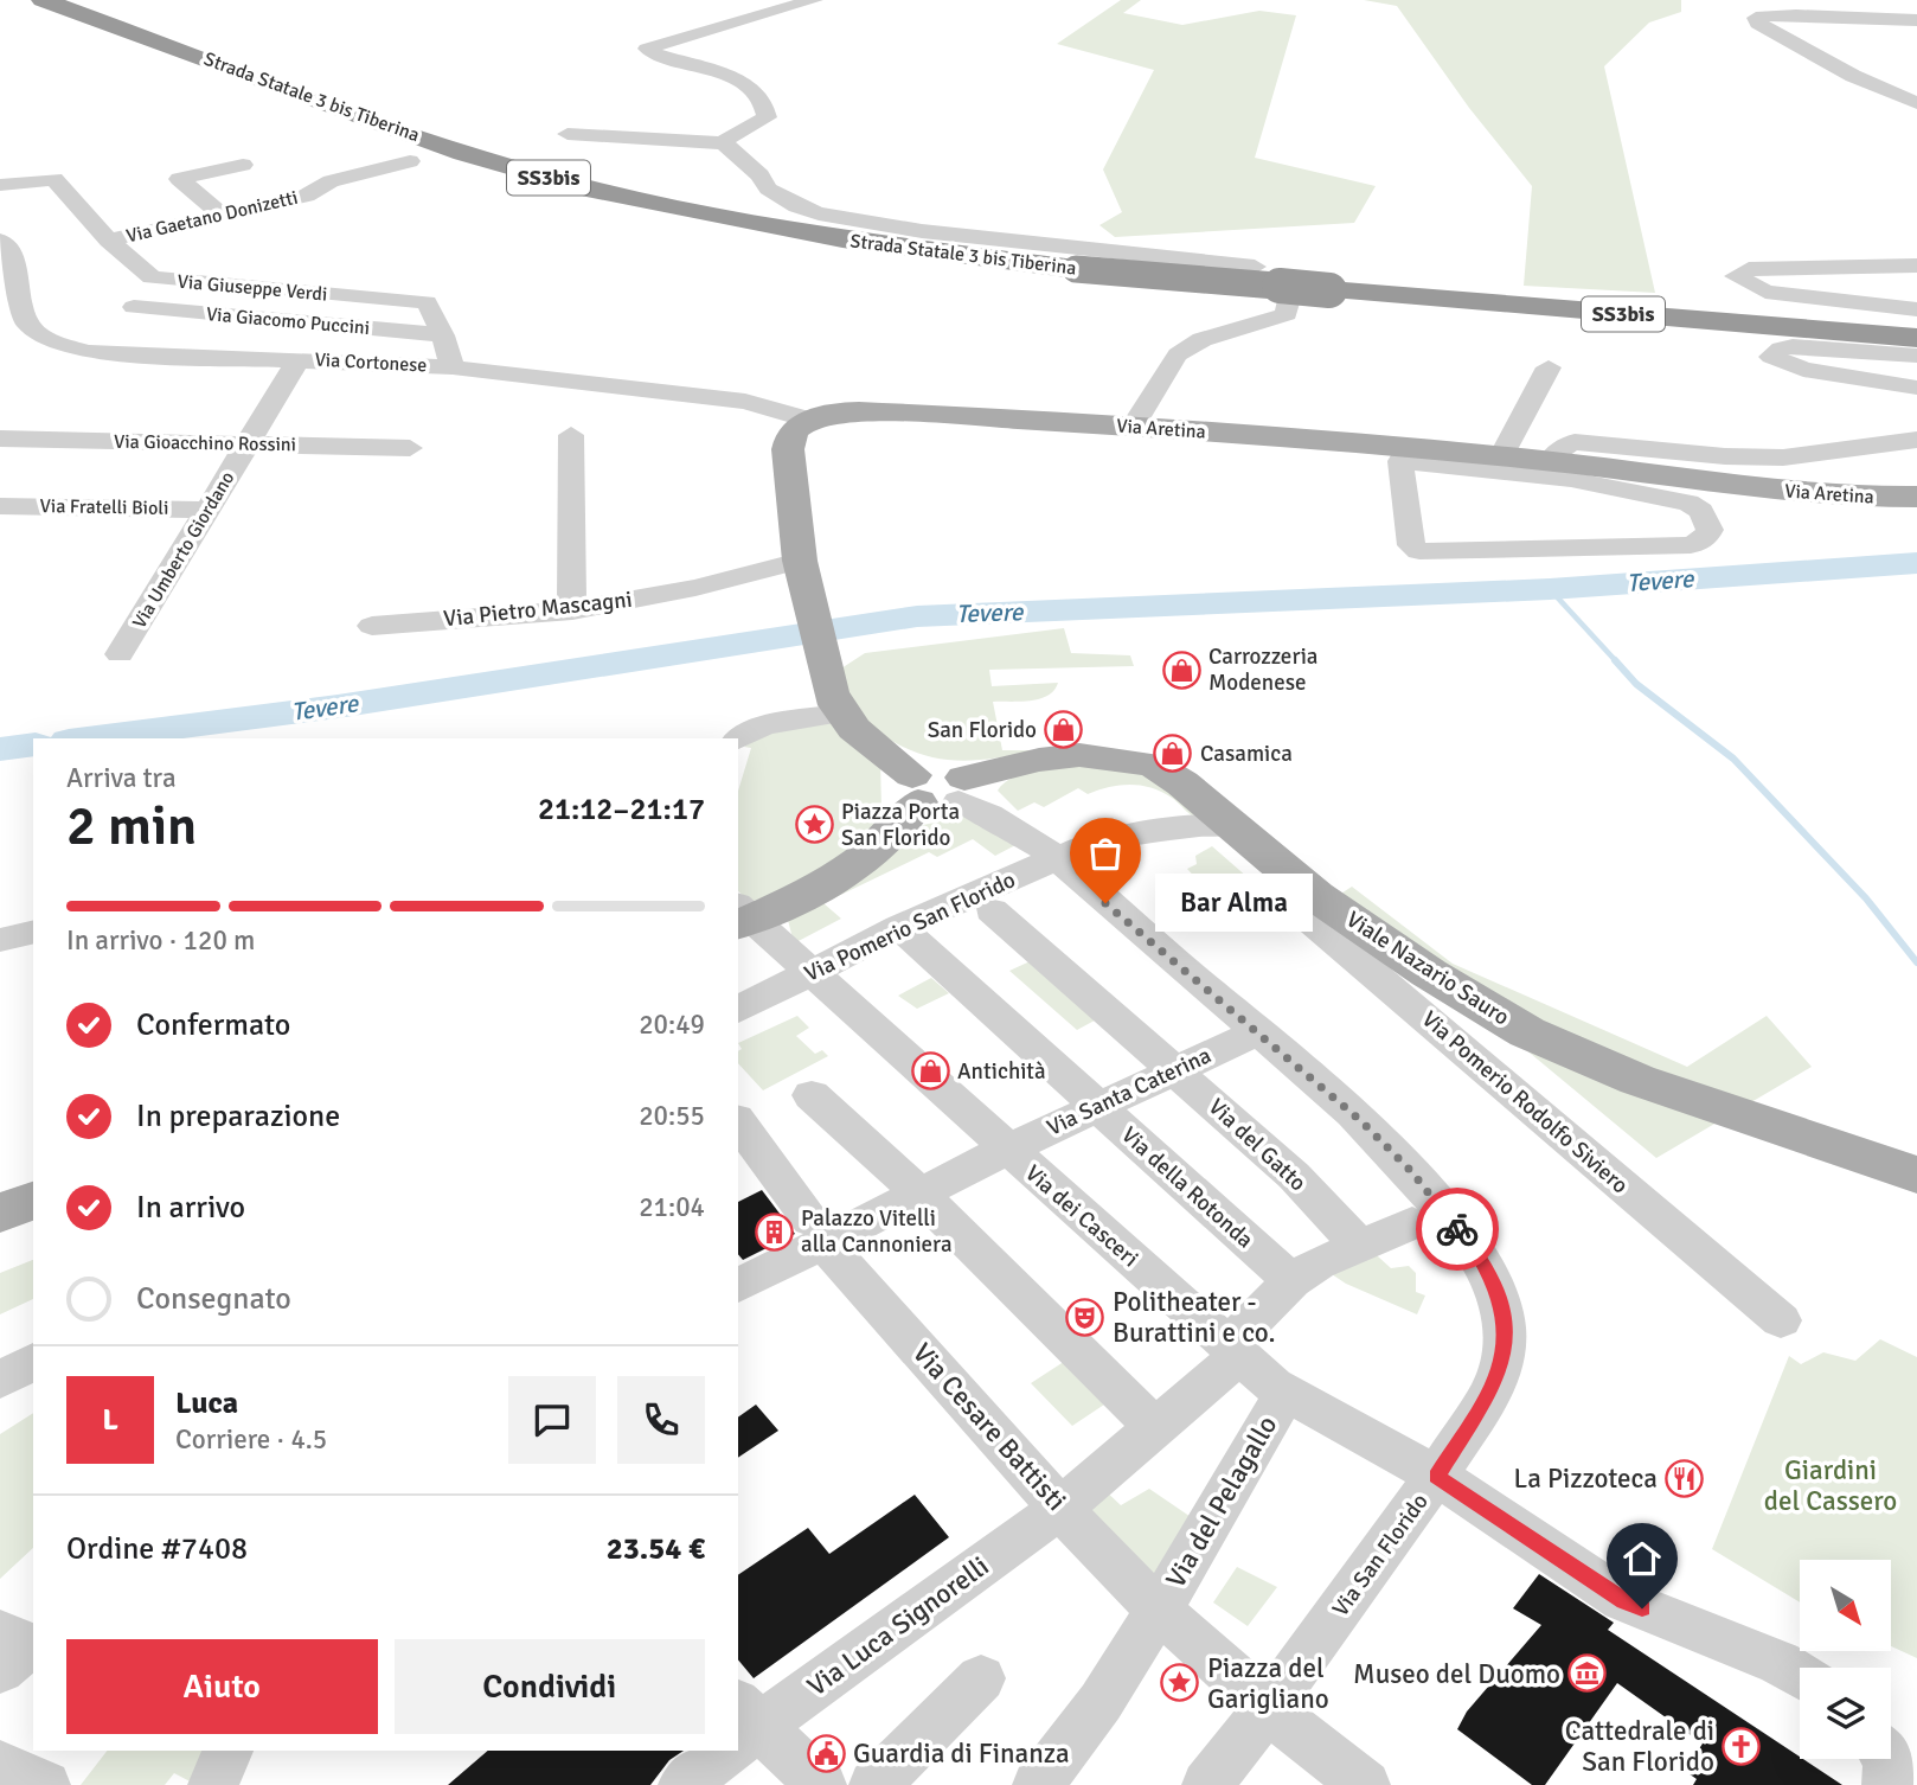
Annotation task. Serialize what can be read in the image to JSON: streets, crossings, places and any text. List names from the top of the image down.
{
  "streets": {
    "highway": ["Strada Statale 3 bis Tiberina", "SS3bis"],
    "main road": ["Via Aretina", "Viale Nazario Sauro"],
    "street": [
      "Via Gaetano Donizetti",
      "Via Giuseppe Verdi",
      "Via Giacomo Puccini",
      "Via Cortonese",
      "Via Gioacchino Rossini",
      "Via Fratelli Bioli",
      "Via Umberto Giordano",
      "Via Pietro Mascagni",
      "Via Pomerio San Florido",
      "Via Santa Caterina",
      "Via Pomerio Rodolfo Siviero",
      "Via del Gatto",
      "Via della Rotonda",
      "Via dei Casceri",
      "Via Cesare Battisti",
      "Via del Pelagallo",
      "Via San Florido",
      "Via Luca Signorelli"
    ]
  },
  "crossings": [
    ["Via Gaetano Donizetti", "Via Giuseppe Verdi"],
    ["Via Giuseppe Verdi", "Via Giacomo Puccini"],
    ["Via Giuseppe Verdi", "Via Cortonese"],
    ["Via Cortonese", "Via Aretina"],
    ["Via Cortonese", "Via Umberto Giordano"],
    ["Via Gioacchino Rossini", "Via Umberto Giordano"],
    ["Via Fratelli Bioli", "Via Umberto Giordano"],
    ["Via Pomerio San Florido", "Viale Nazario Sauro"],
    ["Via Pomerio San Florido", "Via del Gatto"],
    ["Via Pomerio San Florido", "Via della Rotonda"],
    ["Via Pomerio San Florido", "Via dei Casceri"],
    ["Via Pomerio San Florido", "Via San Florido"],
    ["Viale Nazario Sauro", "Via Pomerio Rodolfo Siviero"],
    ["Viale Nazario Sauro", "Via San Florido"],
    ["Via Santa Caterina", "Via del Gatto"],
    ["Via Santa Caterina", "Via della Rotonda"],
    ["Via Santa Caterina", "Via dei Casceri"],
    ["Via Santa Caterina", "Via Cesare Battisti"],
    ["Via Santa Caterina", "Via San Florido"],
    ["Via del Gatto", "Via Luca Signorelli"],
    ["Via della Rotonda", "Via Luca Signorelli"],
    ["Via dei Casceri", "Via del Pelagallo"],
    ["Via dei Casceri", "Via San Florido"],
    ["Via dei Casceri", "Via Luca Signorelli"],
    ["Via Cesare Battisti", "Via del Pelagallo"],
    ["Via Cesare Battisti", "Via San Florido"],
    ["Via Cesare Battisti", "Via Luca Signorelli"],
    ["Via San Florido", "Via Luca Signorelli"]
  ],
  "water": ["Tevere"],
  "parks": ["Giardini del Cassero"],
  "places": {
    "shop": [
      "Carrozzeria Modenese",
      "San Florido",
      "Casamica",
      "Antichità"
    ],
    "place": ["Piazza Porta San Florido", "Piazza del Garigliano"],
    "other": ["Bar Alma"],
    "building": ["Palazzo Vitelli alla Cannoniera"],
    "theatre": ["Politheater - Burattini e co."],
    "restaurant": ["La Pizzoteca"],
    "museum": ["Museo del Duomo"],
    "church": ["Cattedrale di San Florido"],
    "public building": ["Guardia di Finanza"]
  },
  "north": "bottom right",
  "page": {
    "heading": ["2 min", "Arriva tra", "21:12–21:17"],
    "panel": [
      "Luca",
      "Corriere · 4.5",
      "Ordine #7408",
      "23.54 €"
    ],
    "bubble": "Bar Alma",
    "bar": "In arrivo · 120 m",
    "list": [
      ["Confermato", "20:49"],
      ["In preparazione", "20:55"],
      ["In arrivo", "21:04"],
      "Consegnato"
    ],
    "round": "L",
    "buttons": ["Aiuto", "Condividi"]
  }
}
